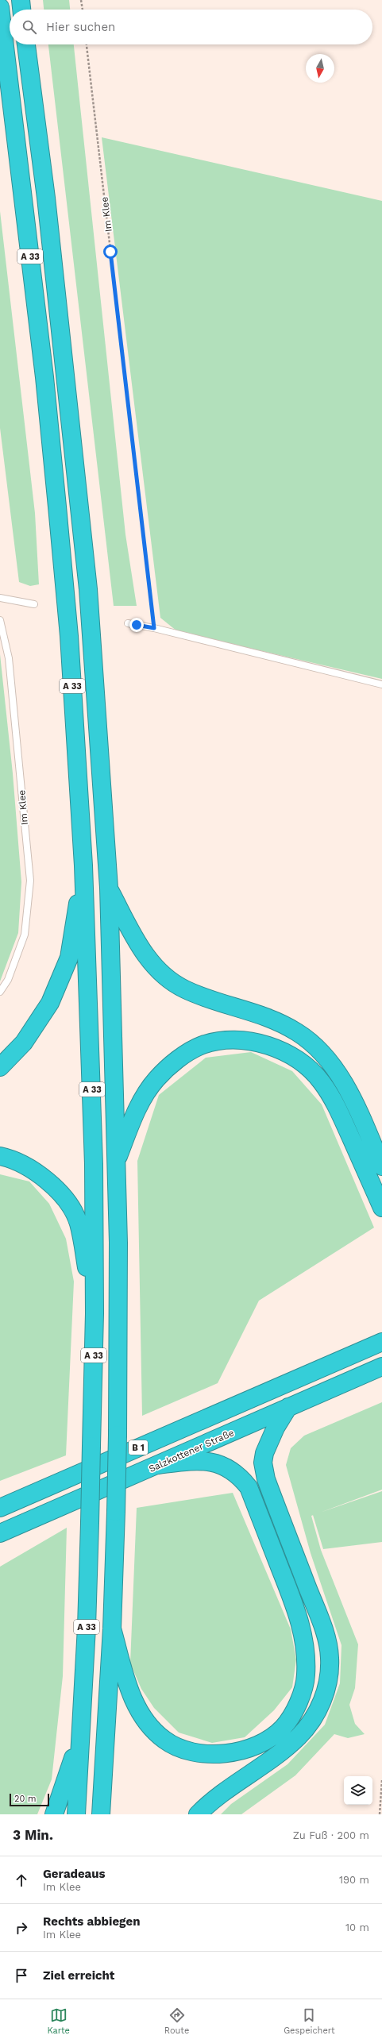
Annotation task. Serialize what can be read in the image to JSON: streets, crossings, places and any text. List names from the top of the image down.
{
  "streets": {
    "highway": ["A 33", "B 1", "Salzkottener Straße"],
    "lane": ["Im Klee"]
  },
  "scale_bar": "20 m",
  "north": "bottom",
  "page": {
    "search": "Hier suchen",
    "scale": "20 m",
    "heading": ["3 Min.", "Zu Fuß · 200 m"],
    "list": [
      ["Geradeaus", "Im Klee", "190 m"],
      ["Rechts abbiegen", "Im Klee", "10 m"],
      "Ziel erreicht"
    ],
    "nav": ["Karte", "Route", "Gespeichert"]
  }
}
